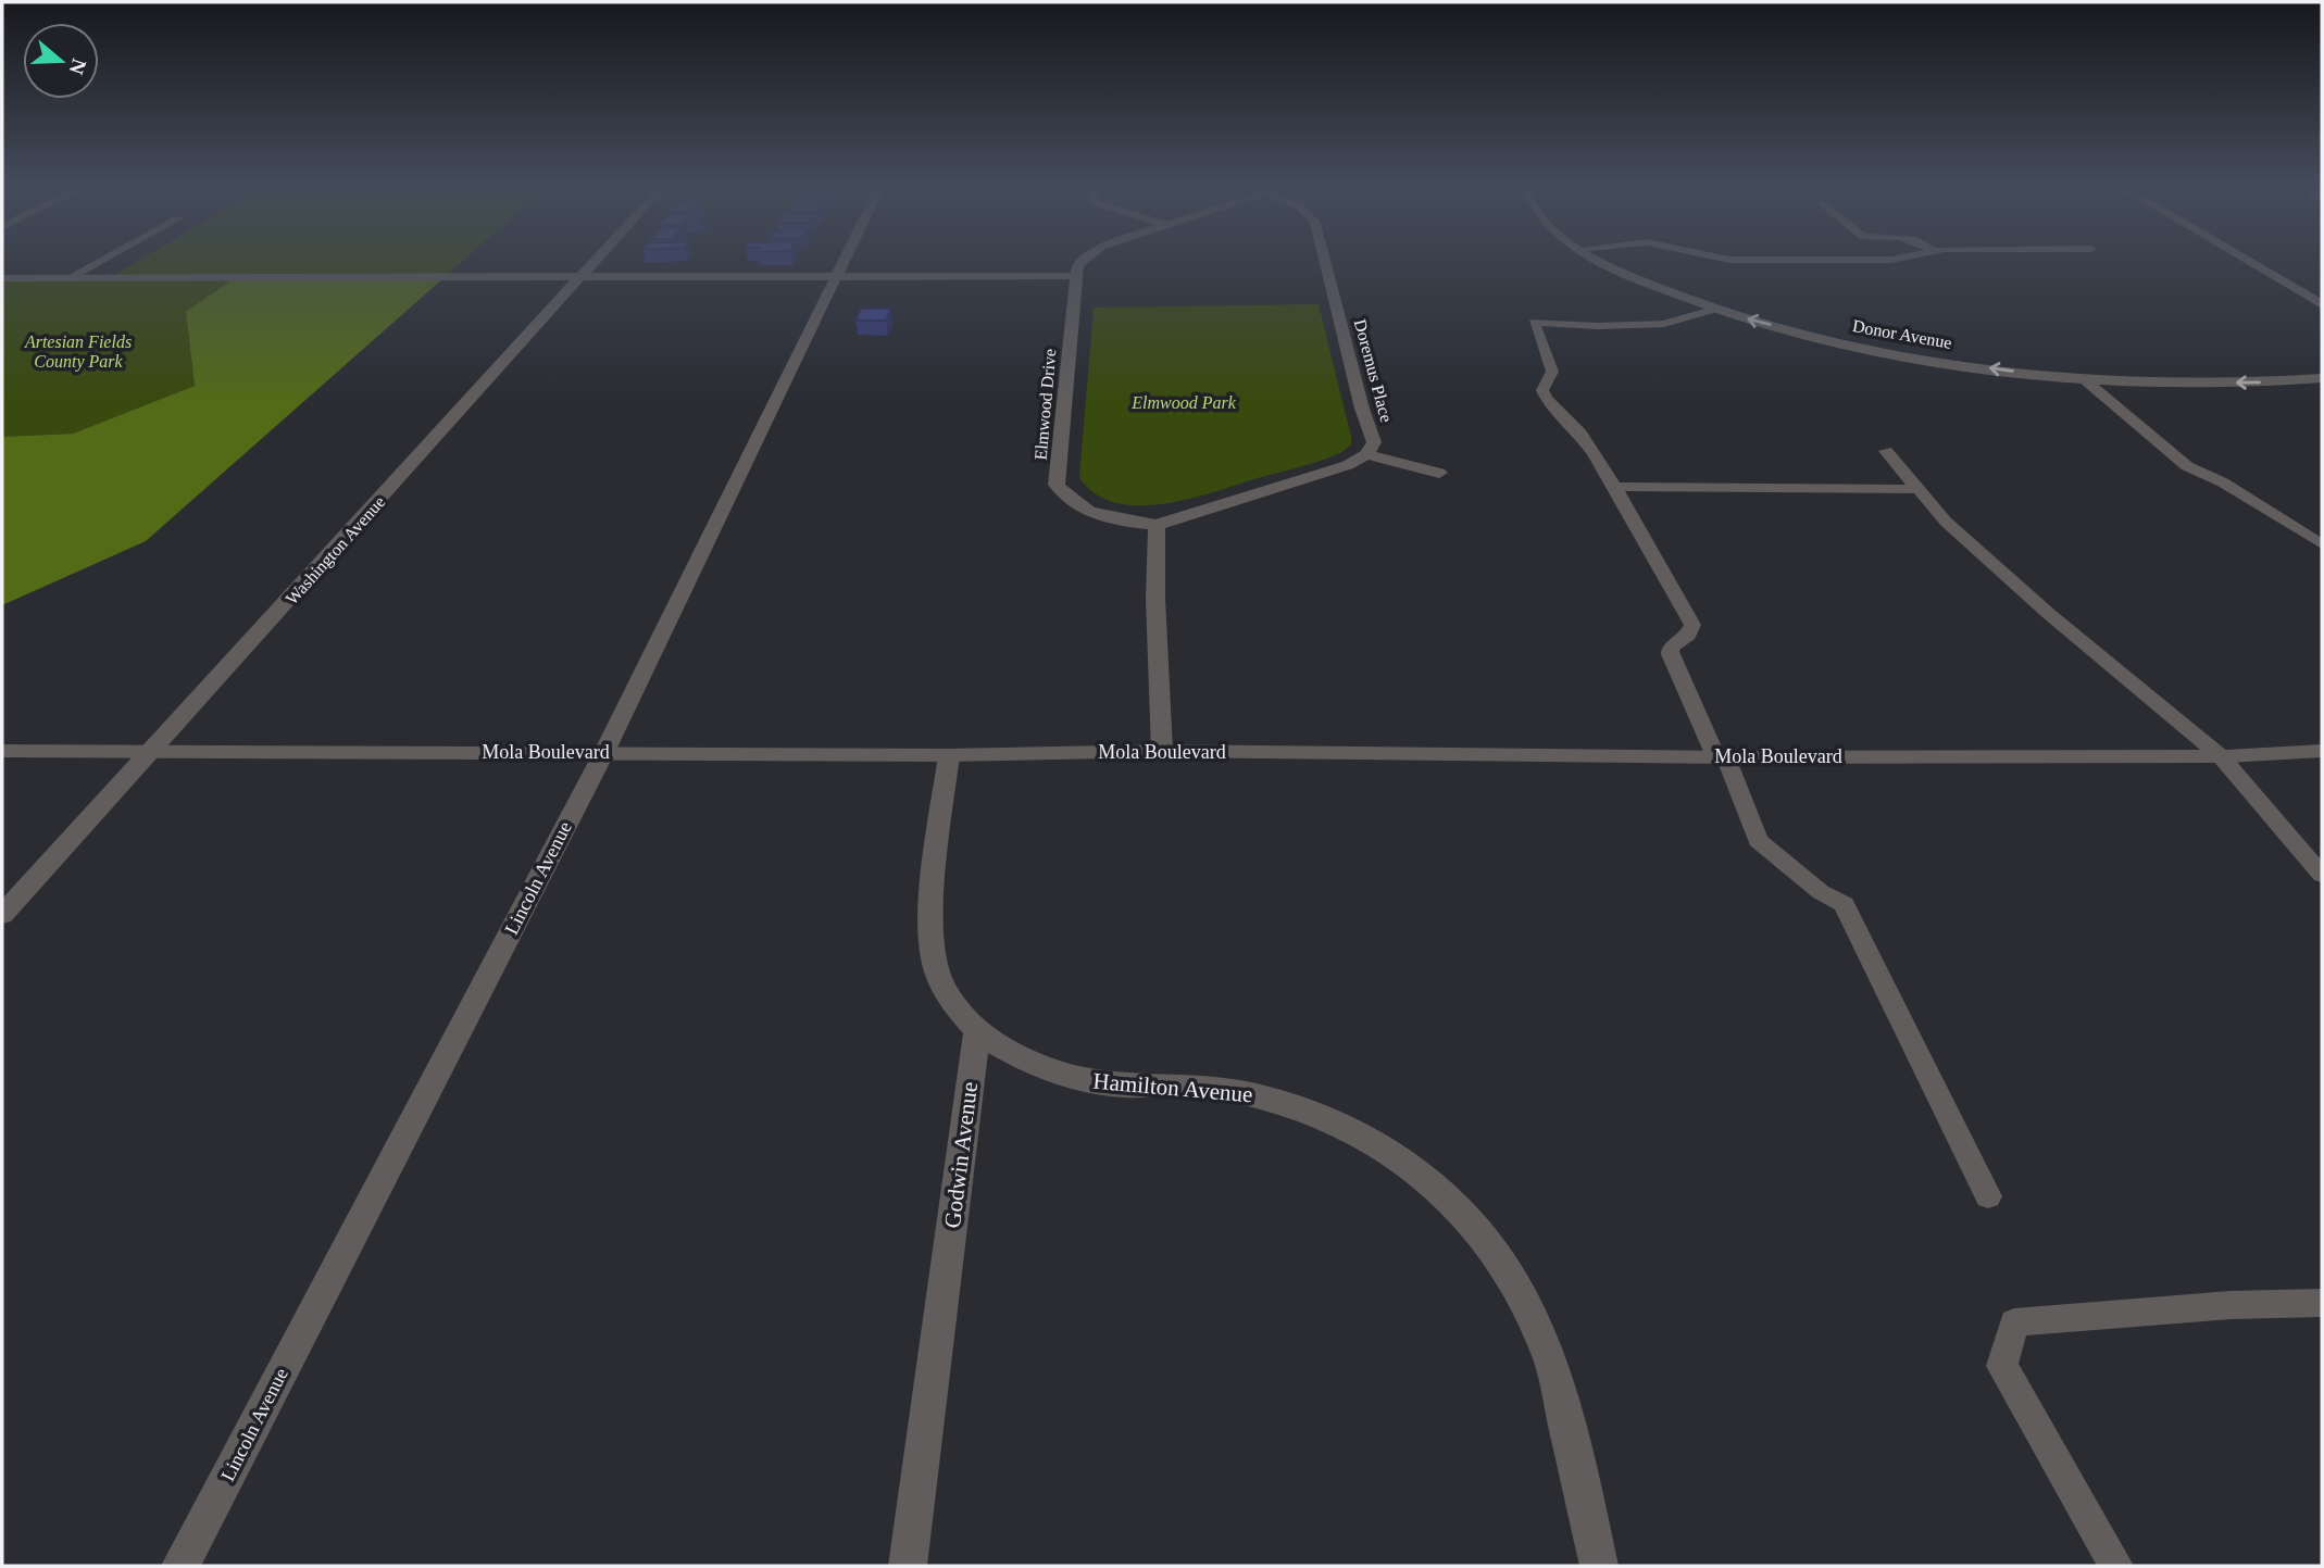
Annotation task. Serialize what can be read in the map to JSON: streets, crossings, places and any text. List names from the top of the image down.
{
  "streets": {
    "street": [
      "Donor Avenue",
      "Doremus Place",
      "Elmwood Drive",
      "Washington Avenue",
      "Mola Boulevard",
      "Lincoln Avenue",
      "Hamilton Avenue",
      "Godwin Avenue"
    ]
  },
  "crossings": [
    ["Washington Avenue", "Mola Boulevard"],
    ["Mola Boulevard", "Lincoln Avenue"],
    ["Hamilton Avenue", "Godwin Avenue"]
  ],
  "one_way": ["Donor Avenue"],
  "parks": ["Artesian Fields County Park", "Elmwood Park"],
  "north": "right"
}
